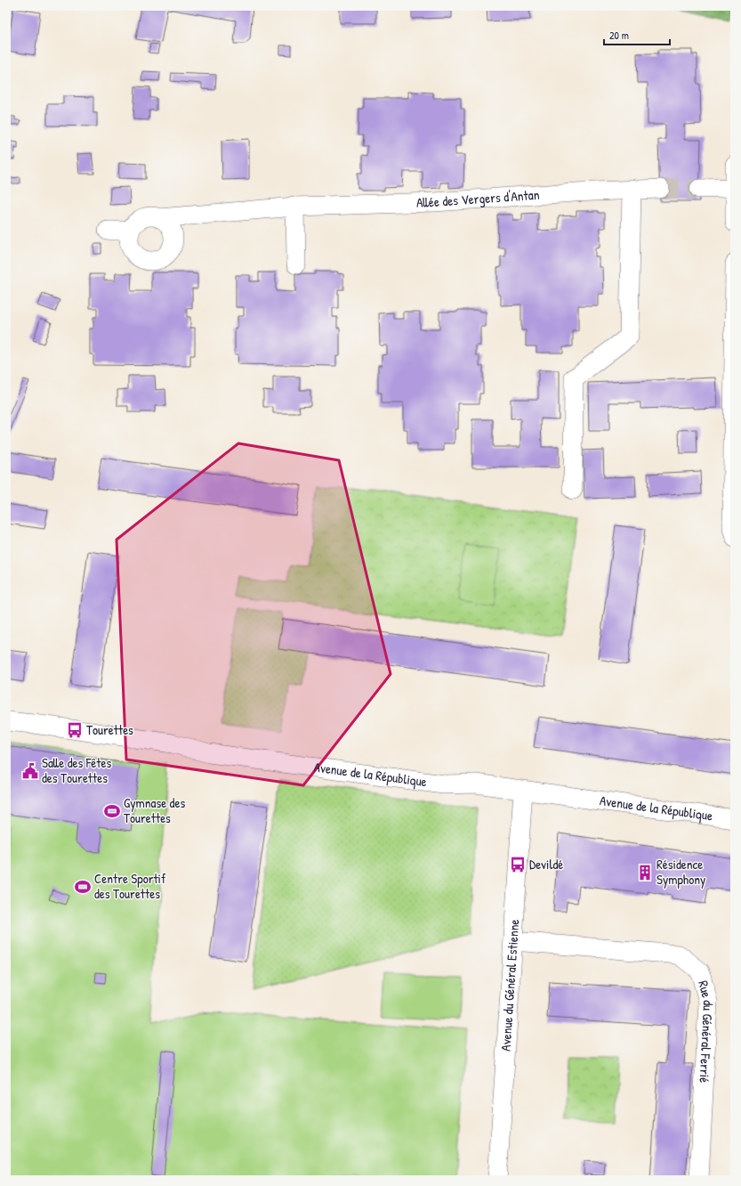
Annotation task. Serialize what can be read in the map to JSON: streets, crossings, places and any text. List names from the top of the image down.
{
  "streets": {
    "street": [
      "Allée des Vergers d'Antan",
      "Avenue de la République",
      "Avenue du Général Estienne",
      "Rue du Général Ferrié"
    ]
  },
  "crossings": [
    ["Avenue de la République", "Avenue du Général Estienne"],
    ["Avenue du Général Estienne", "Rue du Général Ferrié"]
  ],
  "places": {
    "bus stop": ["Tourettes", "Devildé"],
    "public building": ["Salle des Fêtes des Tourettes"],
    "sports": ["Gymnase des Tourettes", "Centre Sportif des Tourettes"],
    "building": ["Résidence Symphony"]
  },
  "scale_bar": "20 m"
}
